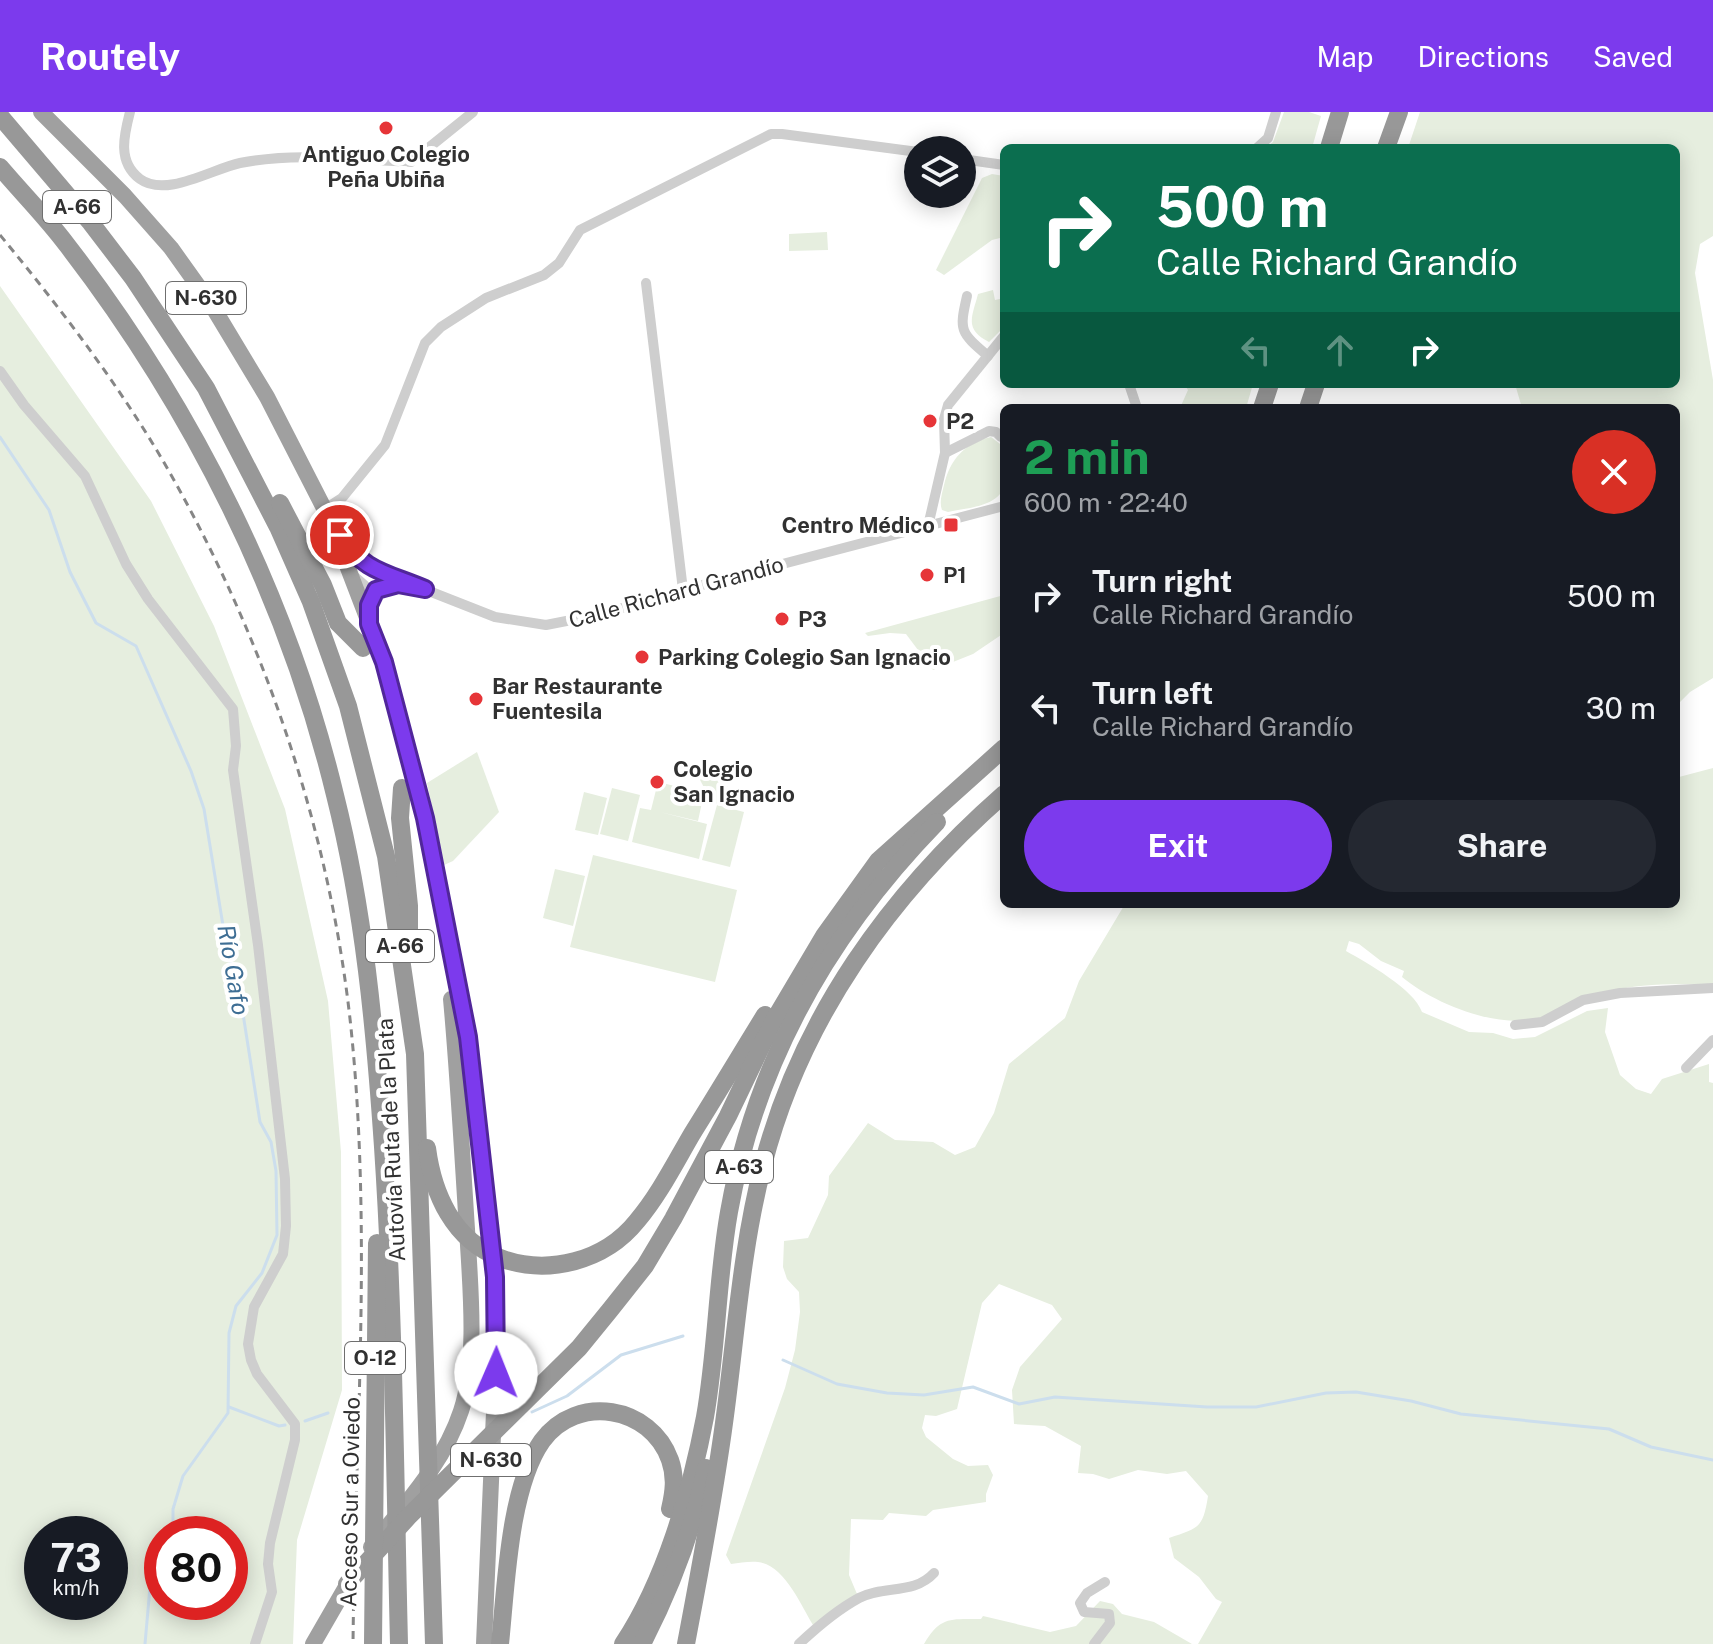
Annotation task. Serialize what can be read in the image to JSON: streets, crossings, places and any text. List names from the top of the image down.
{
  "streets": {
    "highway": [
      "A-66",
      "N-630",
      "Autovía Ruta de la Plata",
      "A-63",
      "O-12",
      "Acceso Sur a Oviedo"
    ],
    "street": ["Calle Richard Grandío"]
  },
  "crossings": [
    ["N-630", "Calle Richard Grandío"],
    ["Autovía Ruta de la Plata", "Acceso Sur a Oviedo"]
  ],
  "water": ["Río Gafo"],
  "places": {
    "other": [
      "Antiguo Colegio Peña Ubiña",
      "P2",
      "P1",
      "P3",
      "Parking Colegio San Ignacio",
      "Bar Restaurante Fuentesila",
      "Colegio San Ignacio"
    ],
    "transit": ["Centro Médico"]
  },
  "page": {
    "header": "Routely",
    "nav": ["Map", "Directions", "Saved"],
    "turn": ["500 m", "Calle Richard Grandío"],
    "heading": ["2 min", "600 m · 22:40"],
    "list": [
      {
        "name": "Turn right",
        "note": "Calle Richard Grandío",
        "value": "500 m"
      },
      {
        "name": "Turn left",
        "note": "Calle Richard Grandío",
        "value": "30 m"
      }
    ],
    "buttons": ["Exit", "Share"],
    "speed": "73 km/h",
    "limit": "80"
  }
}
